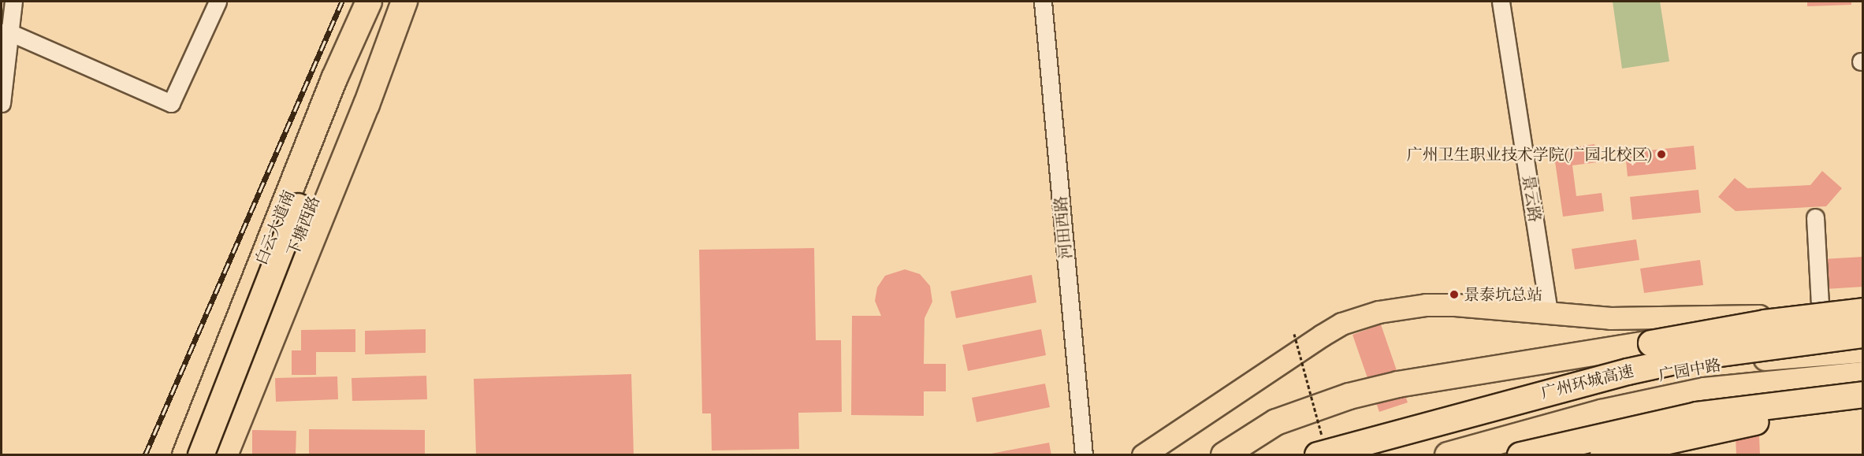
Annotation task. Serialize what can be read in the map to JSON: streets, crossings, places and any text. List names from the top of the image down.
{
  "streets": {
    "highway": [
      "下塘西路",
      "白云大道南",
      "广园中路",
      "广州环城高速"
    ],
    "street": ["景云路", "河田西路"]
  },
  "places": ["广州卫生职业技术学院(广园北校区)", "景泰坑总站"]
}
